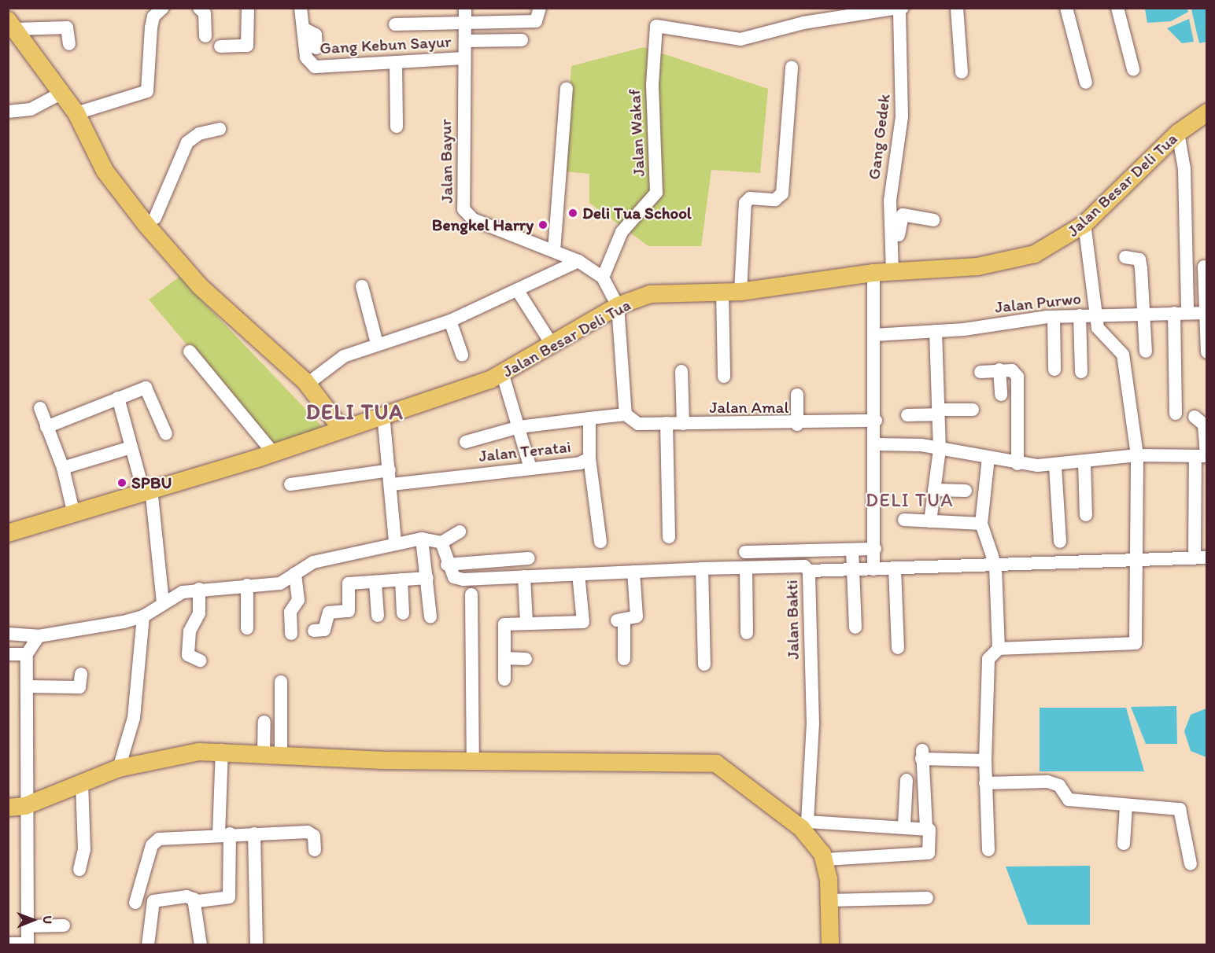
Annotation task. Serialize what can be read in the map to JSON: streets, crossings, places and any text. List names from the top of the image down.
{
  "streets": {
    "main road": ["Jalan Besar Deli Tua"],
    "street": [
      "Gang Kebun Sayur",
      "Jalan Wakaf",
      "Gang Gedek",
      "Jalan Bayur",
      "Jalan Purwo",
      "Jalan Amal",
      "Jalan Teratai",
      "Jalan Bakti"
    ]
  },
  "crossings": [
    ["Gang Kebun Sayur", "Jalan Bayur"],
    ["Jalan Wakaf", "Gang Gedek"],
    ["Jalan Wakaf", "Jalan Bayur"],
    ["Gang Gedek", "Jalan Besar Deli Tua"],
    ["Jalan Bayur", "Jalan Besar Deli Tua"]
  ],
  "districts": ["DELI TUA", "DELI TUA"],
  "places": ["Deli Tua School", "Bengkel Harry", "SPBU"],
  "north": "right"
}
